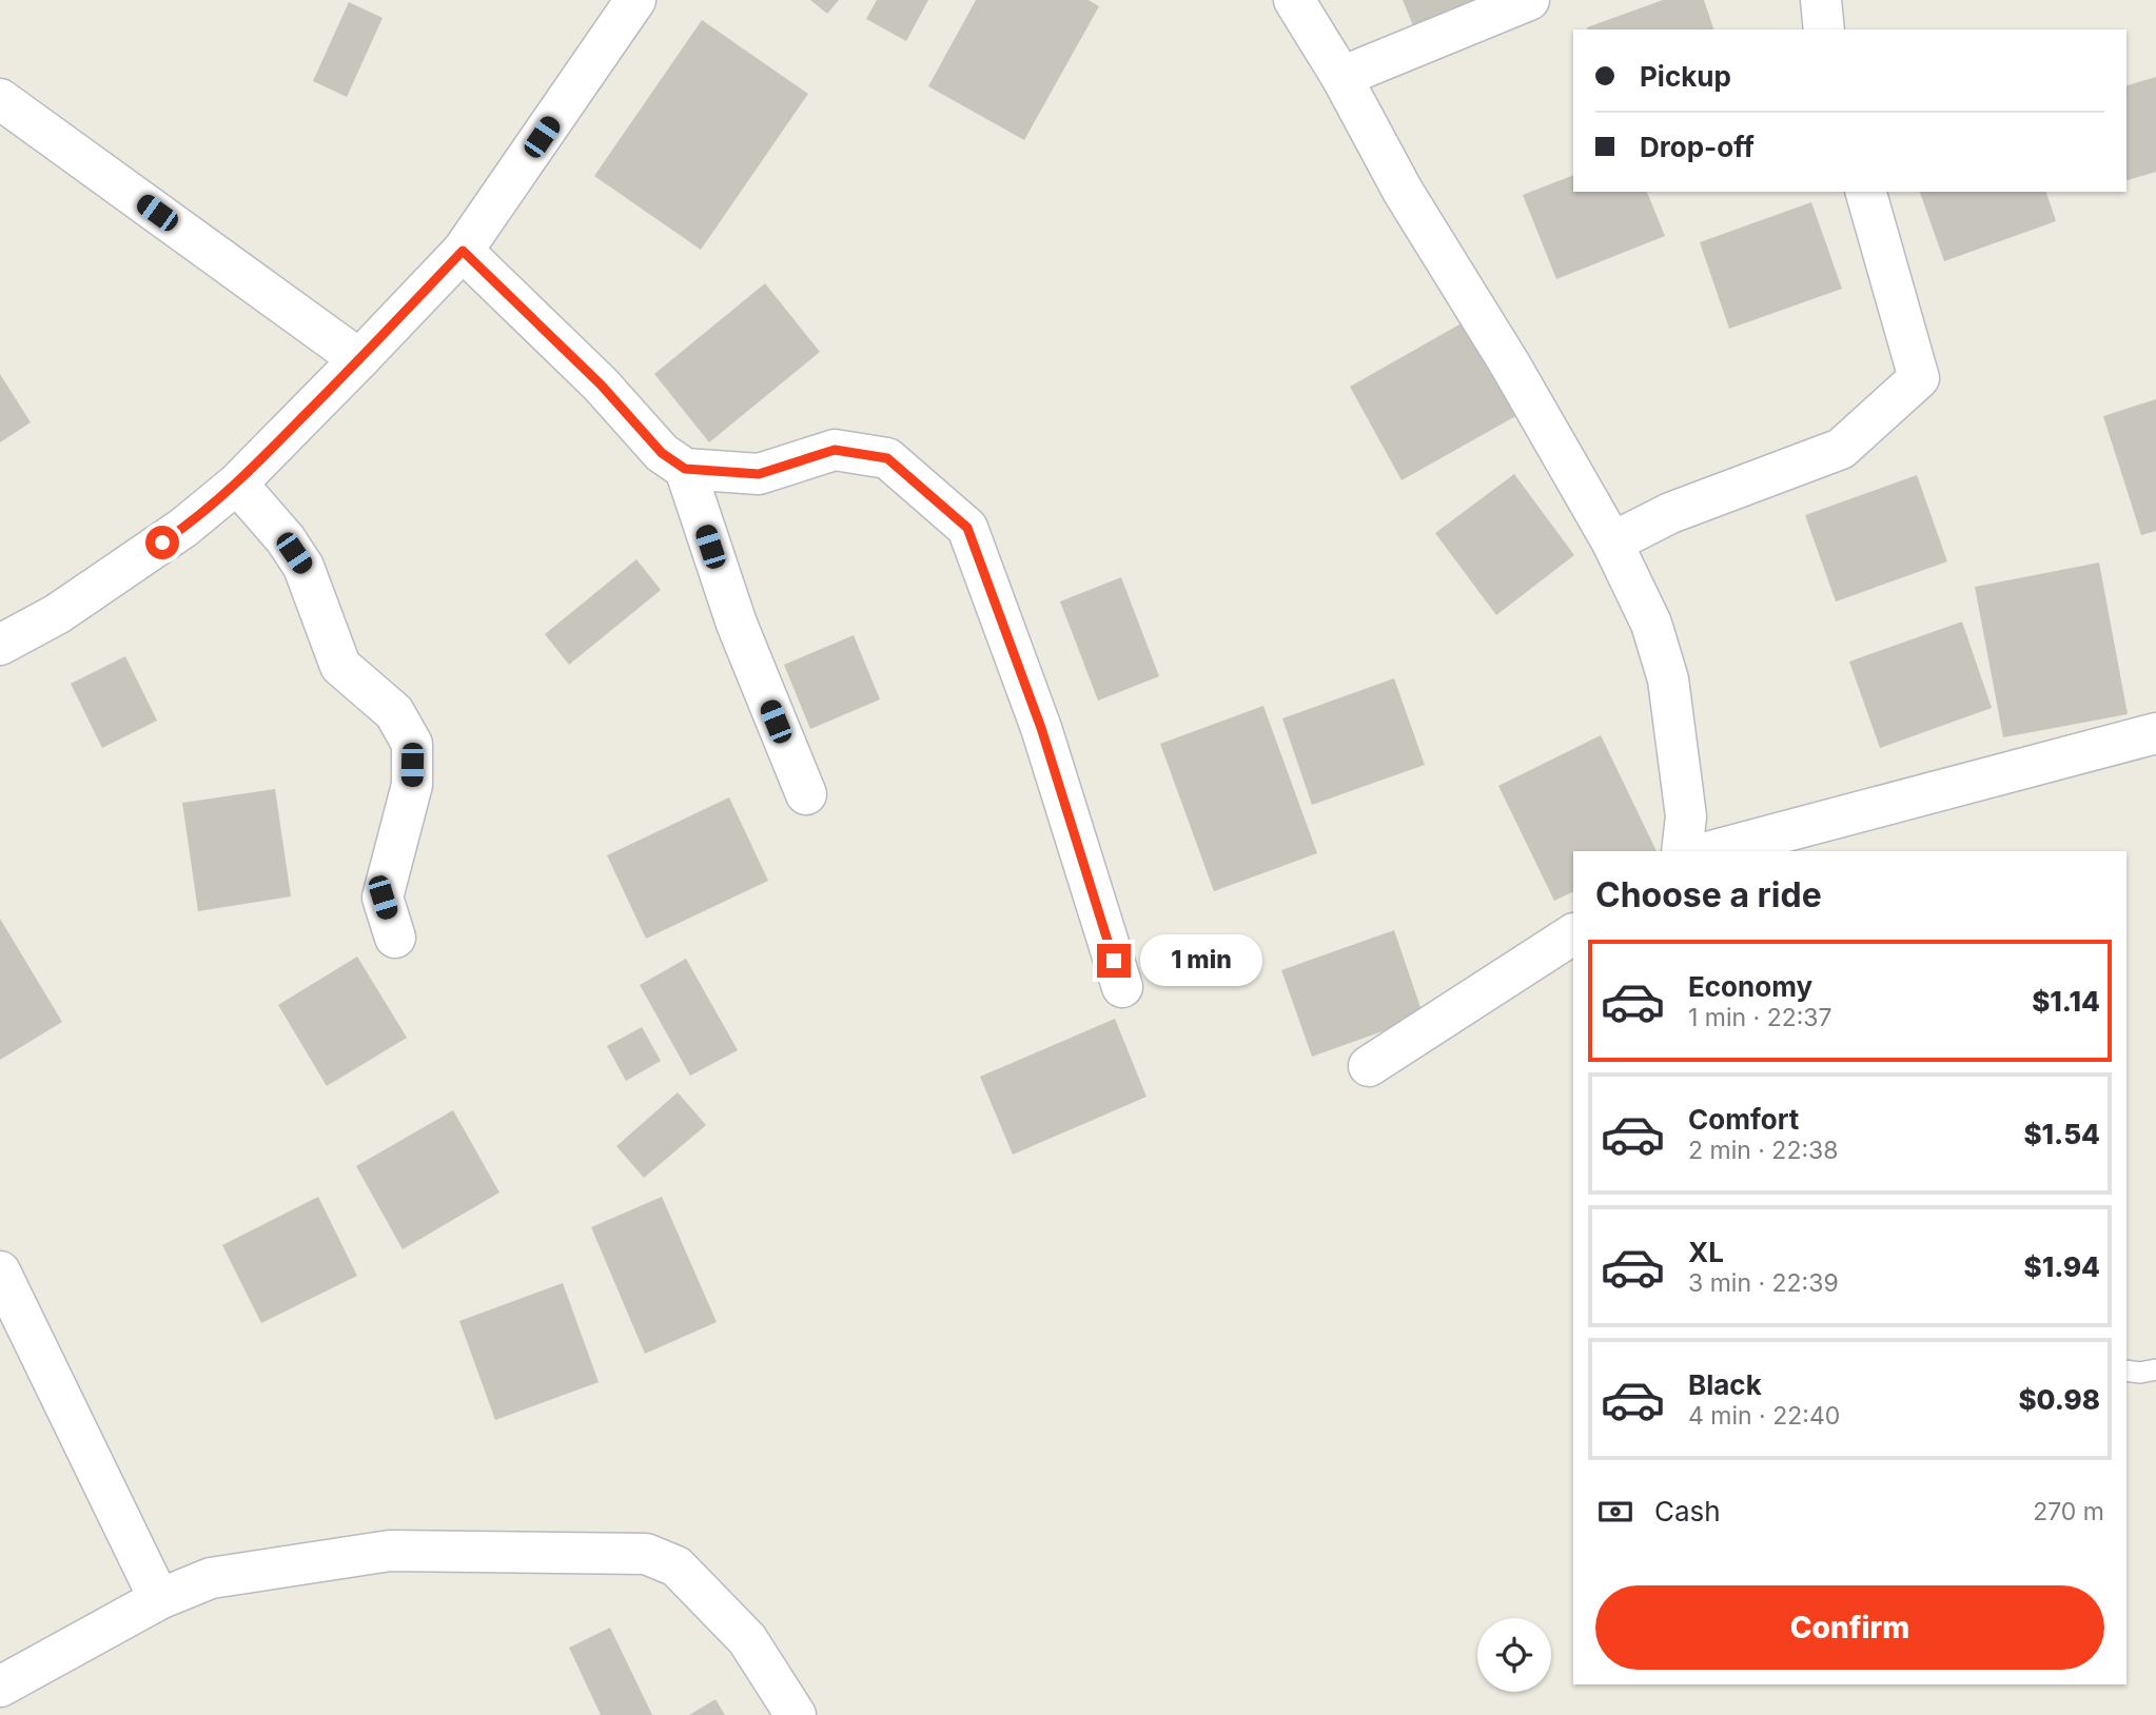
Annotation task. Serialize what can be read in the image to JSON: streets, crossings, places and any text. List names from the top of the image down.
{
  "page": {
    "banner": ["Pickup", "Drop-off"],
    "heading": "Choose a ride",
    "bubble": "1 min",
    "list": [
      {
        "name": "Economy",
        "note": "1 min · 22:37",
        "value": "$1.14"
      },
      {
        "name": "Comfort",
        "note": "2 min · 22:38",
        "value": "$1.54"
      },
      {
        "name": "XL",
        "note": "3 min · 22:39",
        "value": "$1.94"
      },
      {
        "name": "Black",
        "note": "4 min · 22:40",
        "value": "$0.98"
      }
    ],
    "pay": ["Cash", "270 m"],
    "buttons": "Confirm"
  }
}
